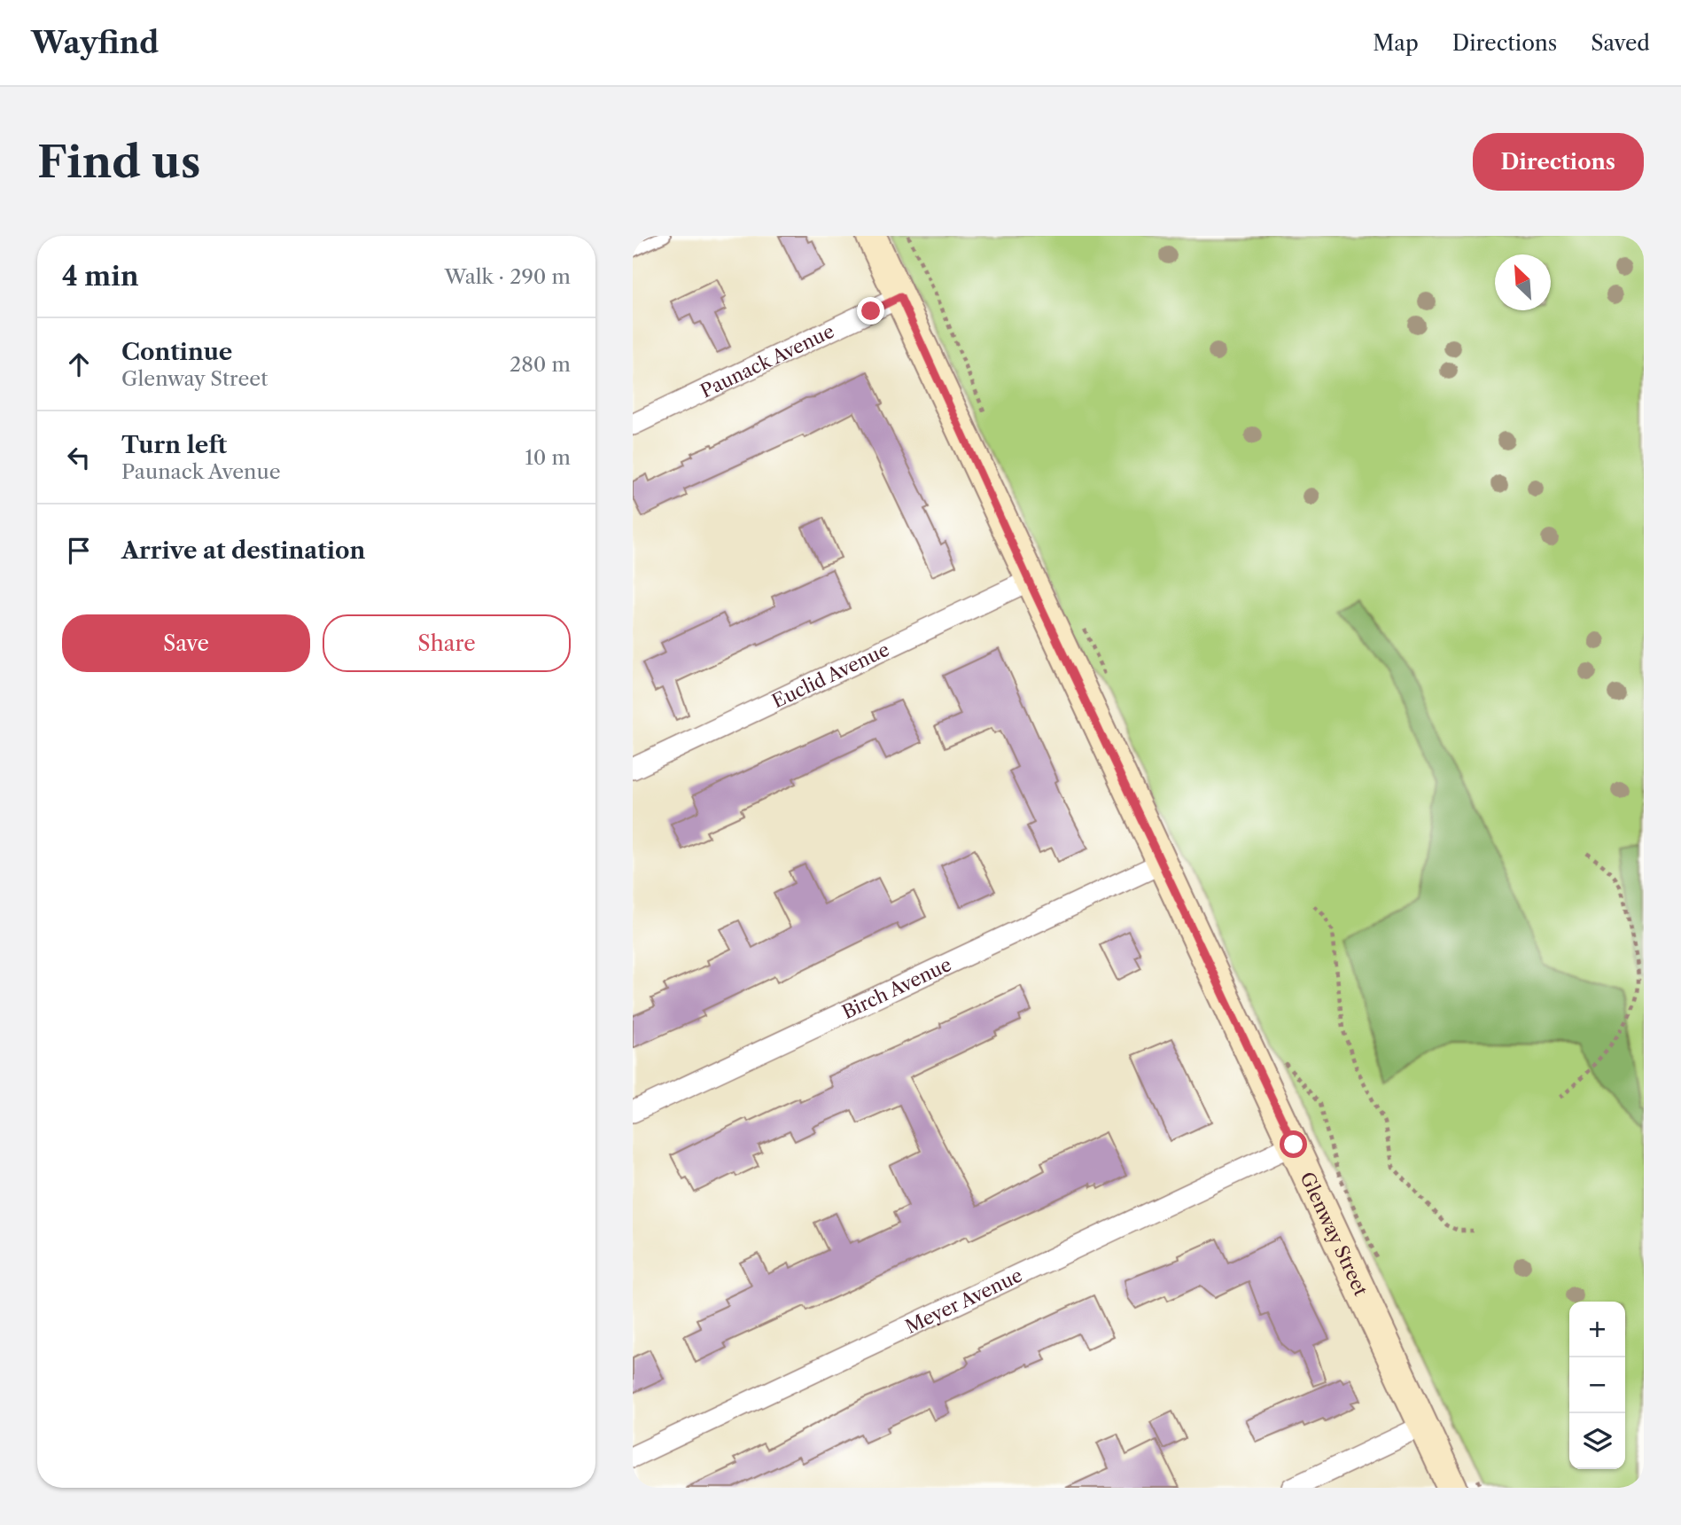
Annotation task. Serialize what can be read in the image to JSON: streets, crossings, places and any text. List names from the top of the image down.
{
  "streets": {
    "street": [
      "Paunack Avenue",
      "Euclid Avenue",
      "Birch Avenue",
      "Glenway Street",
      "Meyer Avenue"
    ]
  },
  "crossings": [
    ["Paunack Avenue", "Glenway Street"],
    ["Euclid Avenue", "Glenway Street"],
    ["Birch Avenue", "Glenway Street"],
    ["Glenway Street", "Meyer Avenue"]
  ],
  "north": "top left",
  "page": {
    "header": "Wayfind",
    "nav": ["Map", "Directions", "Saved"],
    "buttons": [
      "Directions",
      ["Save", "Share"]
    ],
    "title": "Find us",
    "heading": ["4 min", "Walk · 290 m"],
    "list": [
      ["Continue", "Glenway Street", "280 m"],
      ["Turn left", "Paunack Avenue", "10 m"],
      "Arrive at destination"
    ],
    "map_buttons": ["+", "−"]
  }
}
